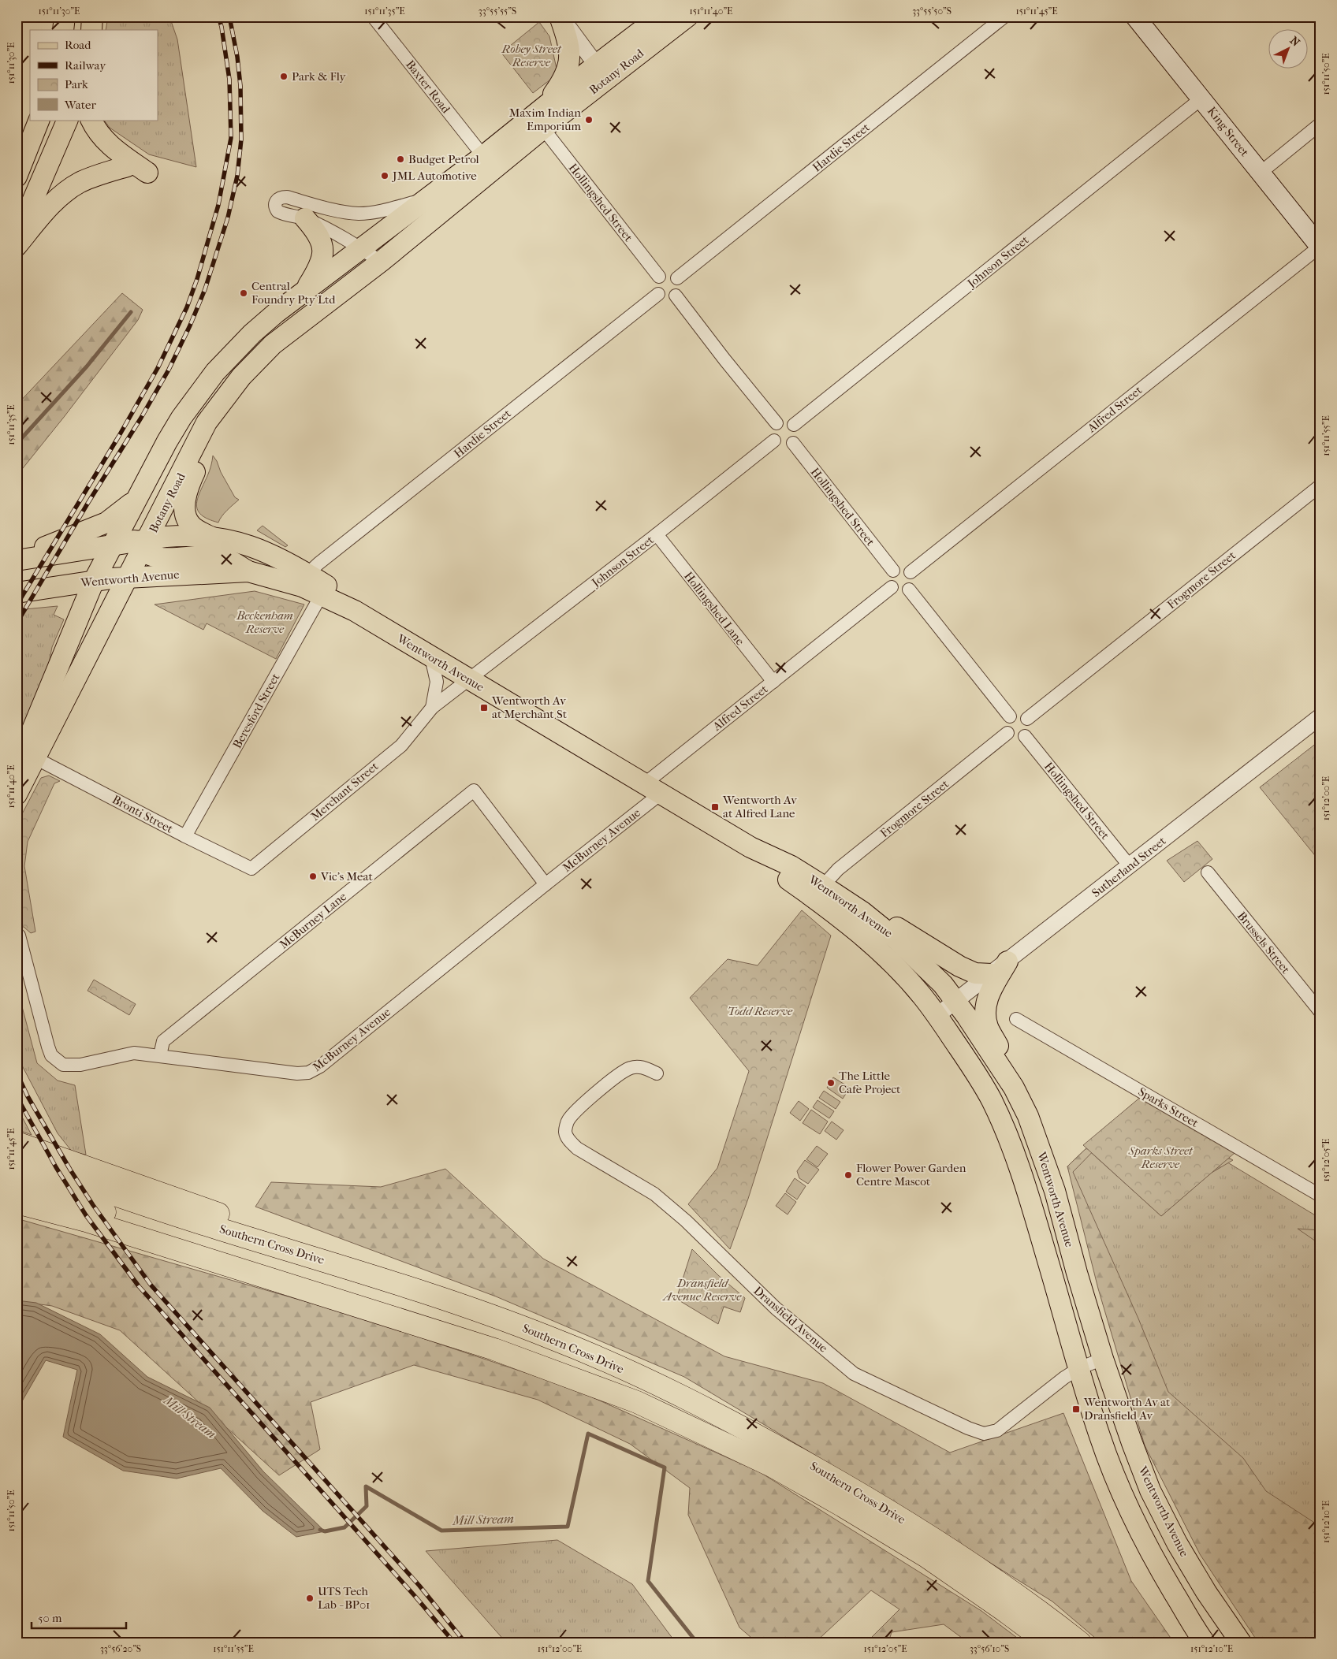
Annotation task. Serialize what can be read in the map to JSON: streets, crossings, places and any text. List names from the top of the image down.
{
  "streets": {
    "highway": ["Southern Cross Drive"],
    "main road": ["Botany Road", "King Street", "Wentworth Avenue"],
    "street": [
      "Baxter Road",
      "Hardie Street",
      "Hollingshed Street",
      "Johnson Street",
      "Alfred Street",
      "Frogmore Street",
      "Hollingshed Lane",
      "Beresford Street",
      "Merchant Street",
      "Bronti Street",
      "McBurney Avenue",
      "Sutherland Street",
      "McBurney Lane",
      "Brussels Street",
      "Sparks Street",
      "Dransfield Avenue"
    ]
  },
  "crossings": [
    ["Botany Road", "Baxter Road"],
    ["Botany Road", "Hollingshed Street"],
    ["Botany Road", "Wentworth Avenue"],
    ["Botany Road", "Bronti Street"],
    ["King Street", "Johnson Street"],
    ["King Street", "Alfred Street"],
    ["Hardie Street", "Hollingshed Street"],
    ["Hardie Street", "Wentworth Avenue"],
    ["Hollingshed Street", "Johnson Street"],
    ["Hollingshed Street", "Alfred Street"],
    ["Hollingshed Street", "Frogmore Street"],
    ["Hollingshed Street", "Sutherland Street"],
    ["Johnson Street", "Wentworth Avenue"],
    ["Johnson Street", "Hollingshed Lane"],
    ["Johnson Street", "Merchant Street"],
    ["Alfred Street", "Wentworth Avenue"],
    ["Alfred Street", "Hollingshed Lane"],
    ["Alfred Street", "McBurney Avenue"],
    ["Wentworth Avenue", "Frogmore Street"],
    ["Wentworth Avenue", "Beresford Street"],
    ["Wentworth Avenue", "Merchant Street"],
    ["Wentworth Avenue", "McBurney Avenue"],
    ["Wentworth Avenue", "Sutherland Street"],
    ["Wentworth Avenue", "Dransfield Avenue"],
    ["Beresford Street", "Bronti Street"],
    ["Merchant Street", "Bronti Street"],
    ["McBurney Avenue", "McBurney Lane"]
  ],
  "water": ["Mill Stream"],
  "parks": [
    "Robey Street Reserve",
    "Beckenham Reserve",
    "Todd Reserve",
    "Sparks Street Reserve",
    "Dransfield Avenue Reserve"
  ],
  "places": {
    "other": [
      "Park & Fly",
      "Maxim Indian Emporium",
      "Budget Petrol",
      "JML Automotive",
      "Central Foundry Pty Ltd",
      "Vic's Meat",
      "The Little Cafe Project",
      "Flower Power Garden Centre Mascot",
      "UTS Tech Lab - BP01"
    ],
    "transit": ["Wentworth Av at Merchant St", "Wentworth Av at Alfred Lane", "Wentworth Av at Dransfield Av"]
  },
  "legend": [
    "Road",
    "Railway",
    "Park",
    "Water"
  ],
  "scale_bar": "50 m",
  "north": "top right",
  "coordinates": [
    "151°11'30\"E",
    "151°11'35\"E",
    "33°55'55\"S",
    "151°11'40\"E",
    "33°55'50\"S",
    "151°11'45\"E",
    "151°11'50\"E",
    "151°11'55\"E",
    "151°12'00\"E",
    "151°12'05\"E",
    "151°12'10\"E",
    "33°56'20\"S",
    "33°56'10\"S"
  ]
}
